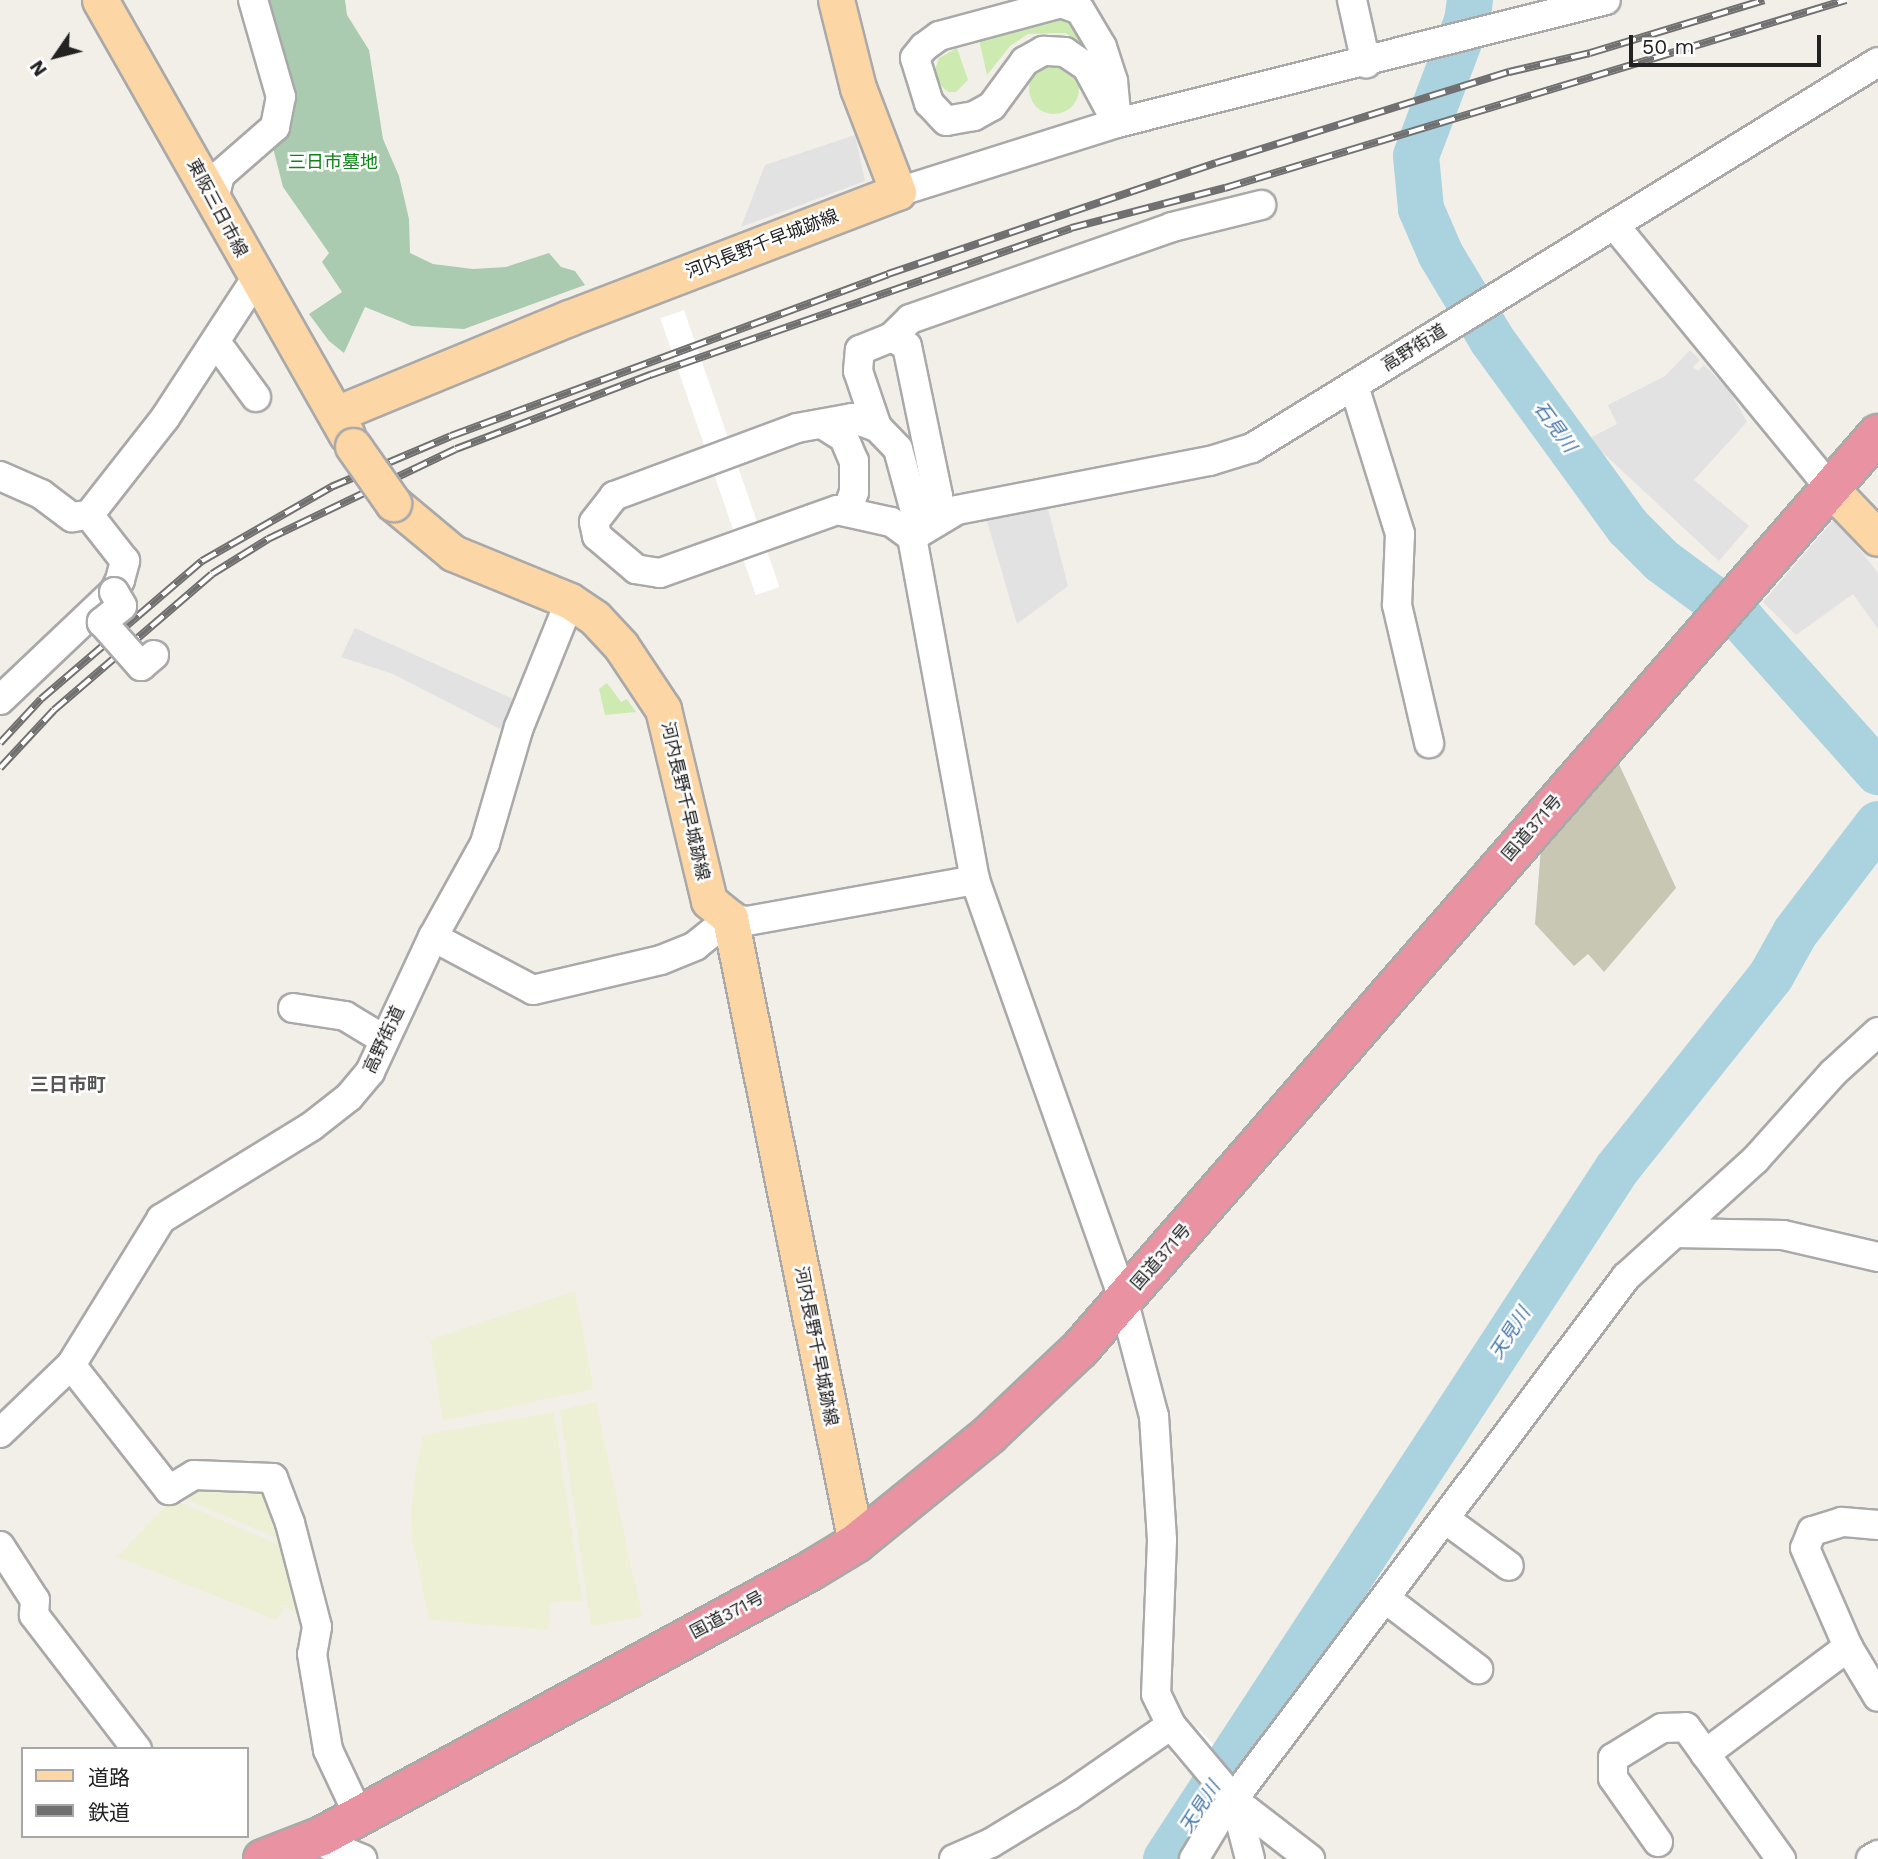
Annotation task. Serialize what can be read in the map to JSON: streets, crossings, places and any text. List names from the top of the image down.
{
  "streets": {
    "highway": ["国道371号"],
    "main road": ["東阪三日市線", "河内長野千早城跡線"],
    "street": ["高野街道"]
  },
  "crossings": [
    ["東阪三日市線", "河内長野千早城跡線"],
    ["河内長野千早城跡線", "高野街道"],
    ["河内長野千早城跡線", "国道371号"]
  ],
  "districts": ["三日市町"],
  "water": ["石見川", "天見川"],
  "parks": ["三日市墓地"],
  "legend": ["道路", "鉄道"],
  "scale_bar": "50 m",
  "north": "bottom left"
}
